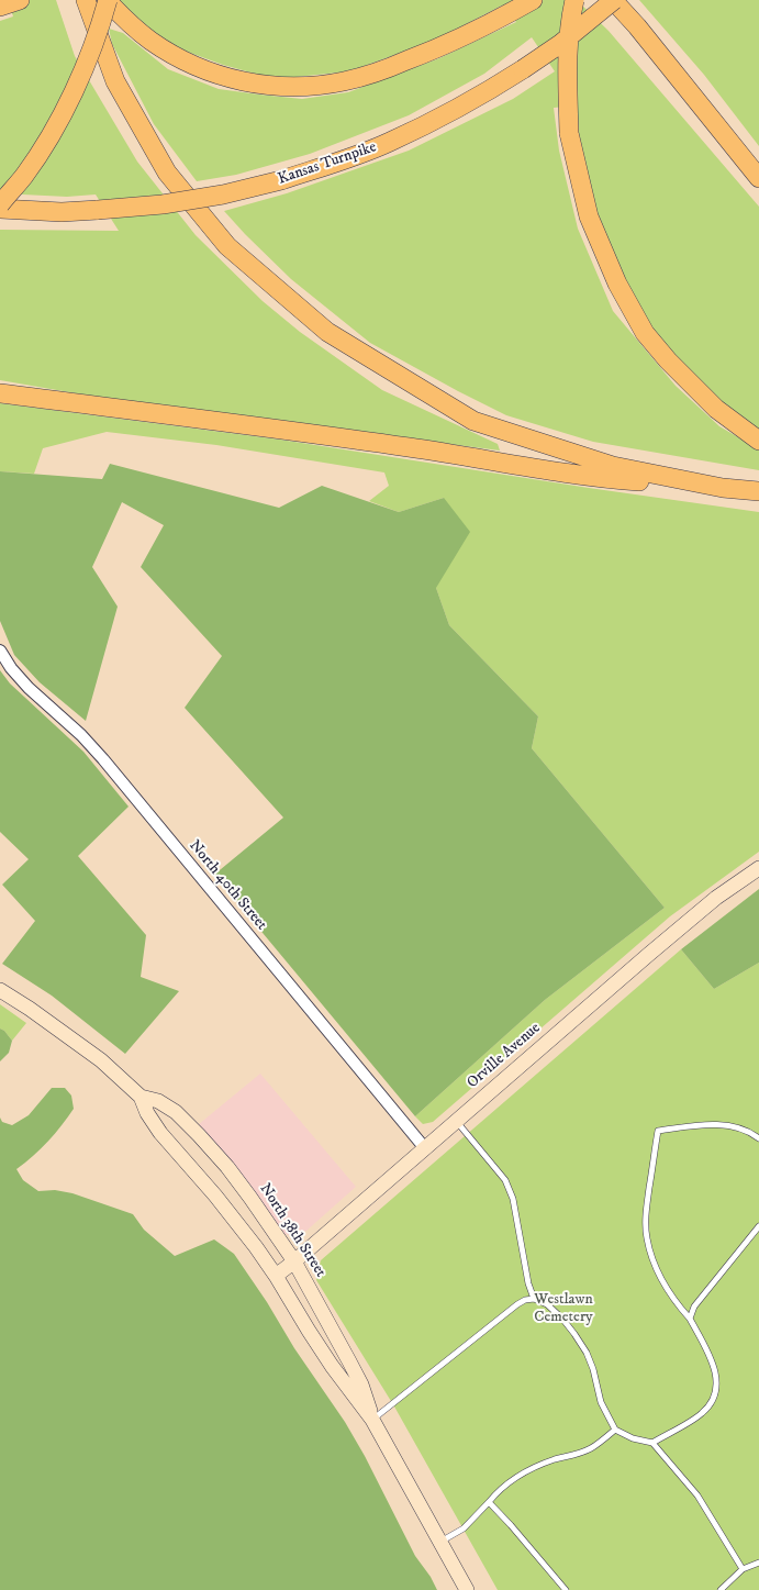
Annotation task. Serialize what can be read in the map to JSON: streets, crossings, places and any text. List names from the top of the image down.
{
  "streets": {
    "highway": ["Kansas Turnpike"],
    "main road": ["Orville Avenue", "North 38th Street"],
    "street": ["North 40th Street"]
  },
  "crossings": [
    ["North 40th Street", "Orville Avenue"],
    ["Orville Avenue", "North 38th Street"]
  ],
  "parks": ["Westlawn Cemetery"]
}
